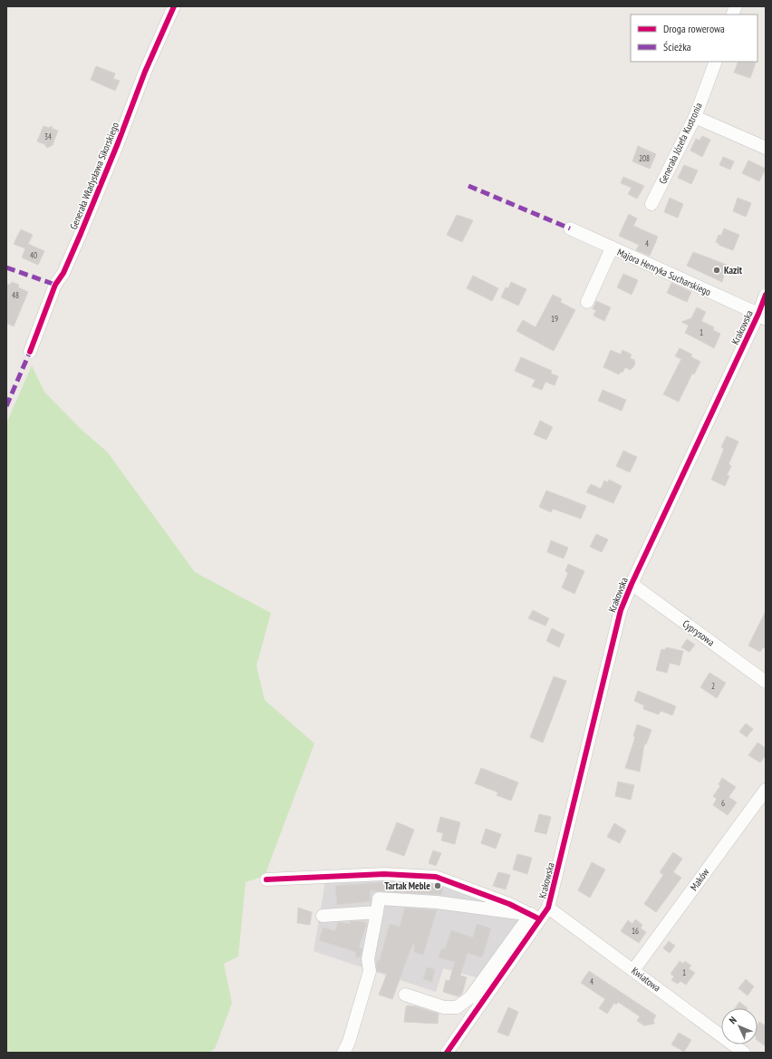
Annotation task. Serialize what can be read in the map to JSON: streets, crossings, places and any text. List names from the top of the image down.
{
  "streets": {
    "street": [
      "Generała Józefa Kustronia",
      "Generała Władysława Sikorskiego",
      "Majora Henryka Sucharskiego",
      "Krakowska",
      "Cyprysowa",
      "Maków",
      "Kwiatowa"
    ]
  },
  "crossings": [
    ["Majora Henryka Sucharskiego", "Krakowska"],
    ["Krakowska", "Cyprysowa"],
    ["Krakowska", "Kwiatowa"],
    ["Maków", "Kwiatowa"]
  ],
  "places": ["Kazit", "Tartak Meble"],
  "house_numbers": [
    "34",
    "208",
    "4",
    "40",
    "48",
    "19",
    "1",
    "2",
    "6",
    "16",
    "1",
    "4"
  ],
  "legend": ["Droga rowerowa", "Ścieżka"],
  "north": "top left"
}
